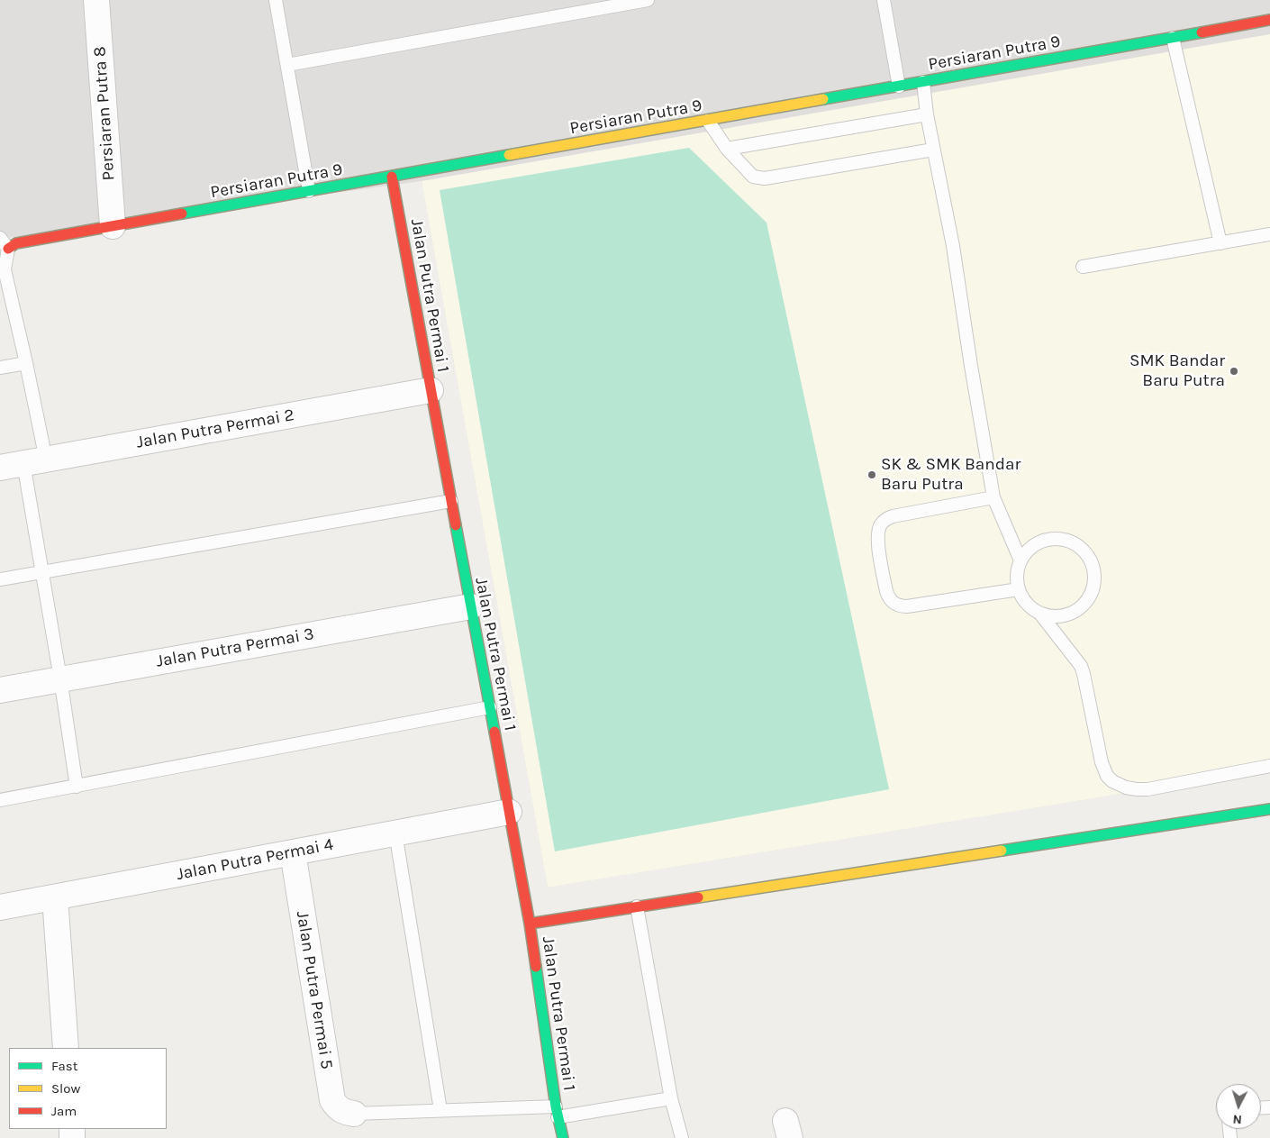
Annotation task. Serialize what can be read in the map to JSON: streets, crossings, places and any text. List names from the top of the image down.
{
  "streets": {
    "street": [
      "Persiaran Putra 9",
      "Persiaran Putra 8",
      "Jalan Putra Permai 1",
      "Jalan Putra Permai 2",
      "Jalan Putra Permai 3",
      "Jalan Putra Permai 4",
      "Jalan Putra Permai 5"
    ]
  },
  "crossings": [
    ["Persiaran Putra 9", "Persiaran Putra 8"],
    ["Persiaran Putra 9", "Jalan Putra Permai 1"],
    ["Jalan Putra Permai 1", "Jalan Putra Permai 2"],
    ["Jalan Putra Permai 1", "Jalan Putra Permai 3"],
    ["Jalan Putra Permai 1", "Jalan Putra Permai 4"],
    ["Jalan Putra Permai 4", "Jalan Putra Permai 5"]
  ],
  "places": ["SMK Bandar Baru Putra", "SK & SMK Bandar Baru Putra"],
  "legend": ["Fast", "Slow", "Jam"],
  "north": "bottom"
}
